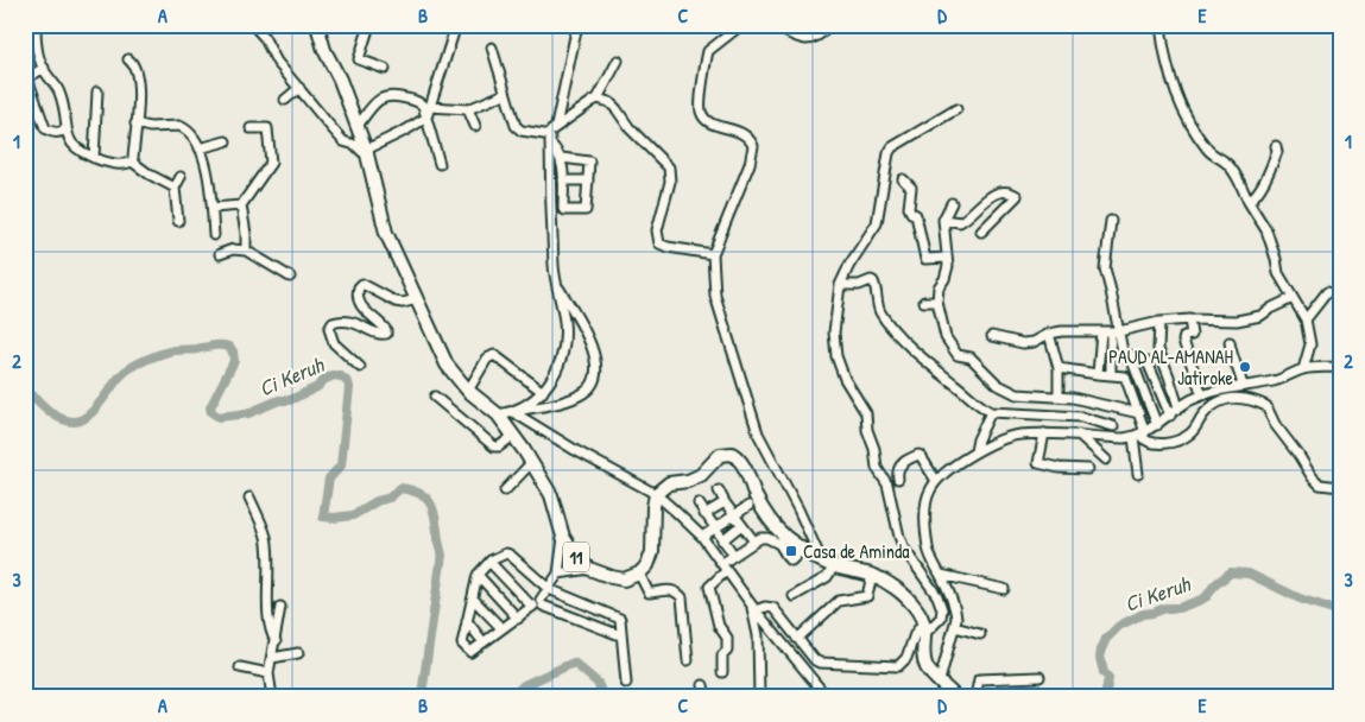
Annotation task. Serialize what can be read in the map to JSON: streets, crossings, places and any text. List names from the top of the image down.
{
  "streets": {
    "highway": ["11"]
  },
  "water": ["Ci Keruh"],
  "places": {
    "other": ["PAUD AL-AMANAH Jatiroke"],
    "transit": ["Casa de Aminda"]
  },
  "grid": {
    "columns": [
      "A",
      "B",
      "C",
      "D",
      "E"
    ],
    "rows": ["1", "2", "3"]
  }
}
